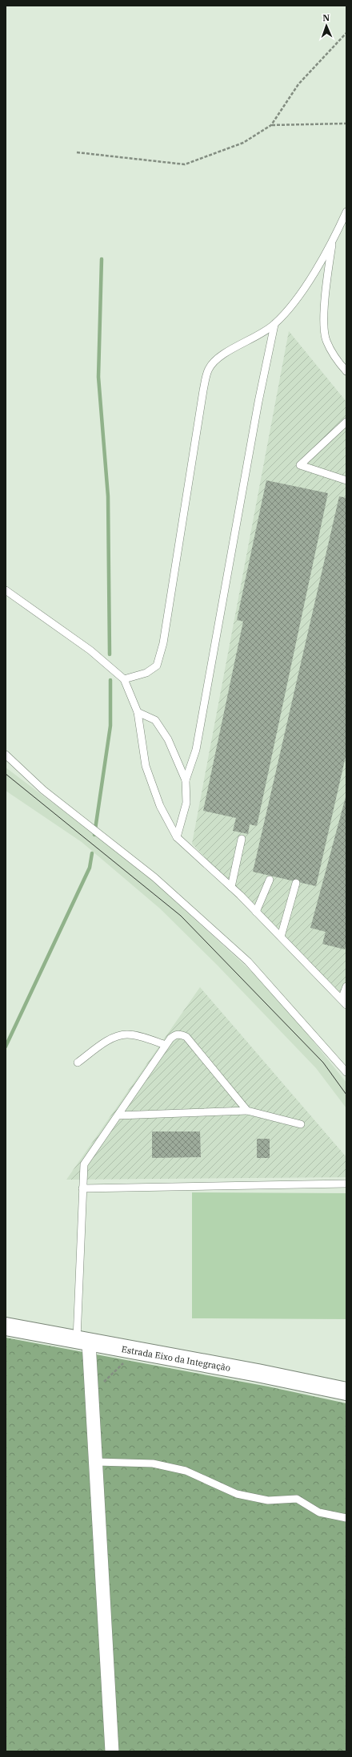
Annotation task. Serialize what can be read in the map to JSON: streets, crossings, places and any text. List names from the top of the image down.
{
  "streets": {
    "main road": ["Estrada Eixo da Integração"]
  },
  "north": "top"
}
